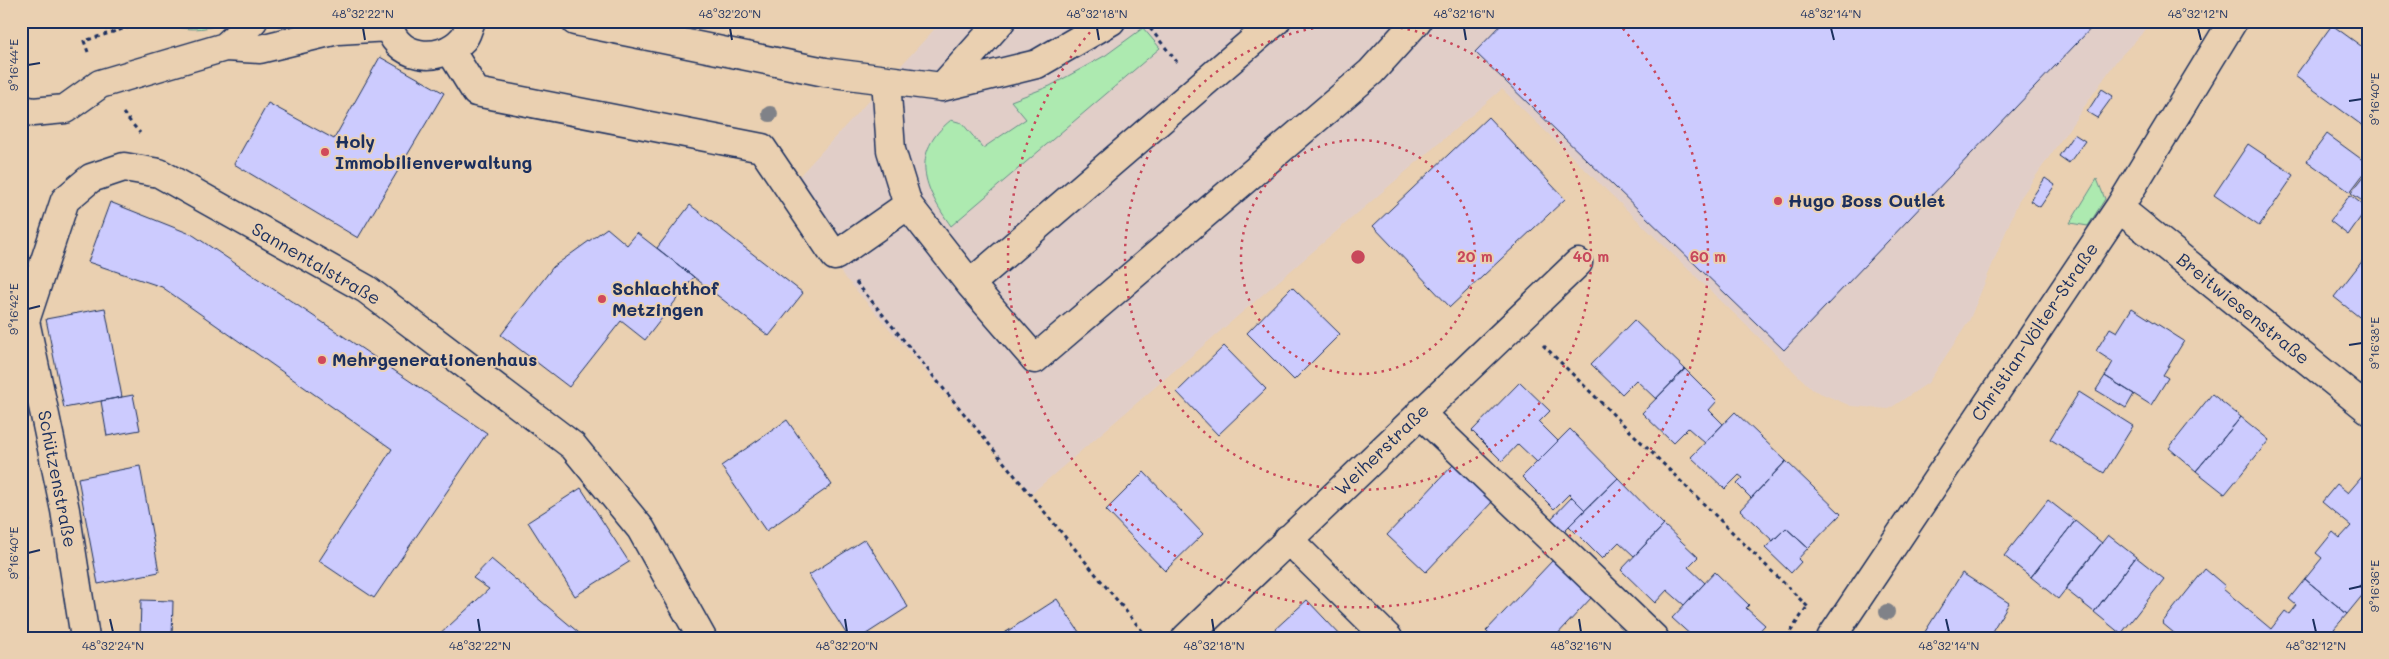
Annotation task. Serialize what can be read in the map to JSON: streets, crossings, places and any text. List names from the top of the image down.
{
  "streets": {
    "street": [
      "Sannentalstraße",
      "Breitwiesenstraße",
      "Christian-Völter-Straße",
      "Weiherstraße",
      "Schützenstraße"
    ]
  },
  "crossings": [
    ["Sannentalstraße", "Schützenstraße"],
    ["Breitwiesenstraße", "Christian-Völter-Straße"]
  ],
  "places": [
    "Holy Immobilienverwaltung",
    "Hugo Boss Outlet",
    "Schlachthof Metzingen",
    "Mehrgenerationenhaus"
  ],
  "coordinates": [
    "48°32'22\"N",
    "48°32'20\"N",
    "48°32'18\"N",
    "48°32'16\"N",
    "48°32'14\"N",
    "48°32'12\"N",
    "9°16'44\"E",
    "9°16'40\"E",
    "9°16'42\"E",
    "9°16'38\"E",
    "9°16'36\"E",
    "48°32'24\"N"
  ],
  "rings": ["20 m", "40 m", "60 m"]
}
